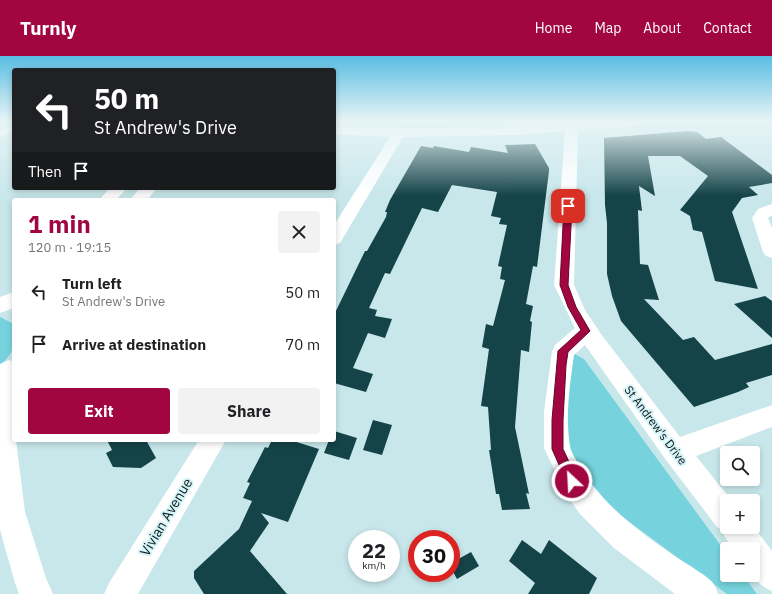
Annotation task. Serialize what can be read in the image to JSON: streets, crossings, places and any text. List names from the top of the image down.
{
  "streets": {
    "street": ["St Andrew's Drive", "Vivian Avenue"]
  },
  "page": {
    "header": "Turnly",
    "nav": [
      "Home",
      "Map",
      "About",
      "Contact"
    ],
    "turn": ["50 m", "St Andrew's Drive"],
    "then": "Then",
    "heading": ["1 min", "120 m · 19:15"],
    "list": [
      {
        "name": "Turn left",
        "note": "St Andrew's Drive",
        "value": "50 m"
      },
      {
        "name": "Arrive at destination",
        "value": "70 m"
      }
    ],
    "buttons": ["Exit", "Share"],
    "map_buttons": ["+", "−"],
    "speed": "22 km/h",
    "limit": "30"
  }
}
